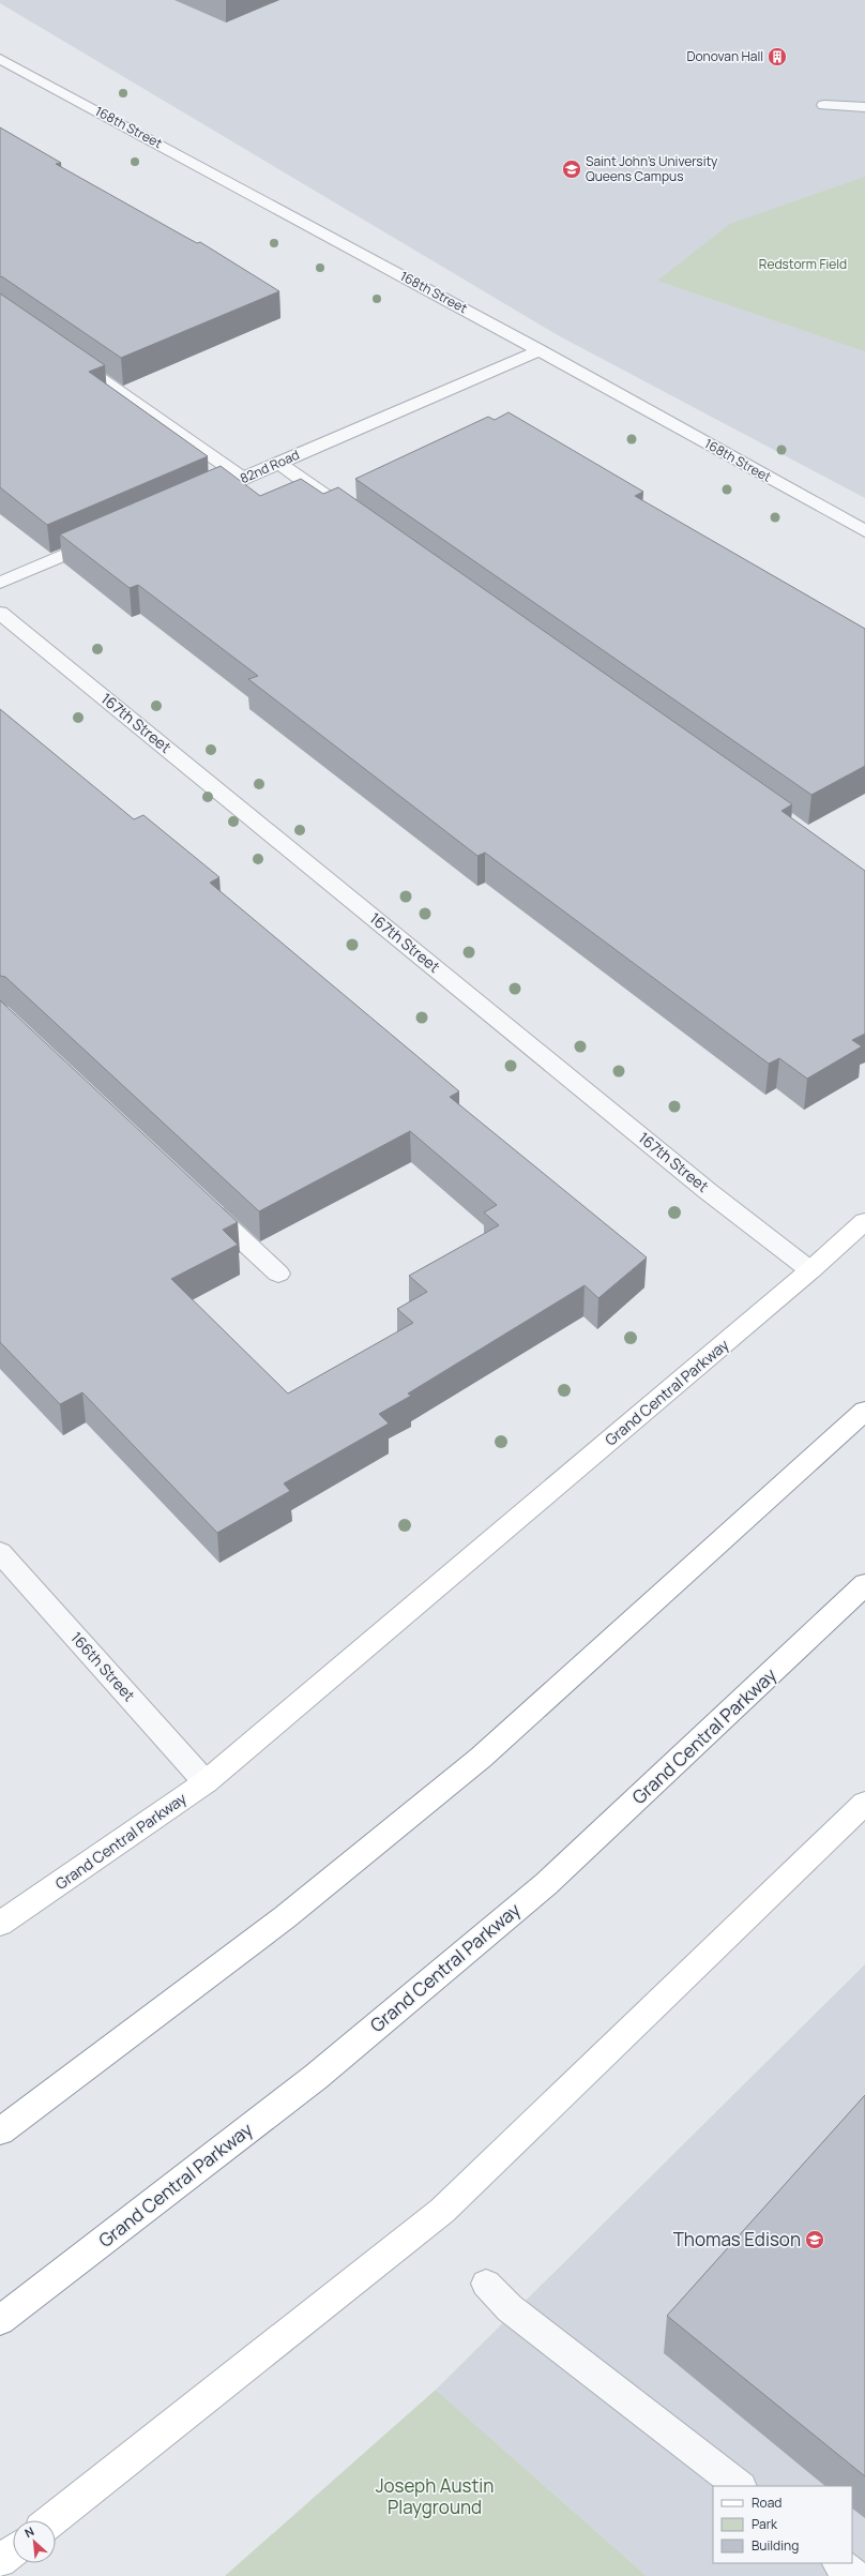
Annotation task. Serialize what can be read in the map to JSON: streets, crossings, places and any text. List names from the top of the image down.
{
  "streets": {
    "main road": ["Grand Central Parkway"],
    "street": [
      "168th Street",
      "82nd Road",
      "167th Street",
      "166th Street"
    ]
  },
  "crossings": [
    ["168th Street", "82nd Road"],
    ["167th Street", "Grand Central Parkway"],
    ["Grand Central Parkway", "166th Street"]
  ],
  "parks": ["Redstorm Field", "Joseph Austin Playground"],
  "places": {
    "building": ["Donovan Hall"],
    "school or university": ["Saint John's University Queens Campus", "Thomas Edison"]
  },
  "legend": ["Road", "Park", "Building"],
  "north": "top left"
}
